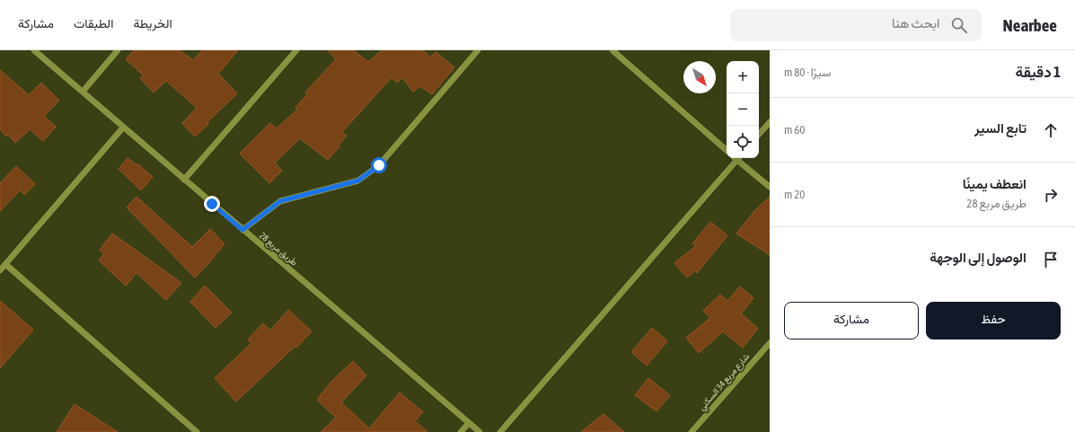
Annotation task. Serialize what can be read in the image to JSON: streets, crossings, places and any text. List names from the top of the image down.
{
  "streets": {
    "street": ["طريق مربع 28", "شارع مربع 34 السكني"]
  },
  "north": "bottom right",
  "page": {
    "header": "Nearbee",
    "search": "ابحث هنا",
    "nav": ["الخريطة", "الطبقات", "مشاركة"],
    "heading": ["1 دقيقة", "سيرًا · 80 m"],
    "map_buttons": ["+", "−"],
    "list": [
      ["تابع السير", "60 m"],
      ["انعطف يمينًا", "طريق مربع 28", "20 m"],
      "الوصول إلى الوجهة"
    ],
    "buttons": ["حفظ", "مشاركة"]
  }
}
